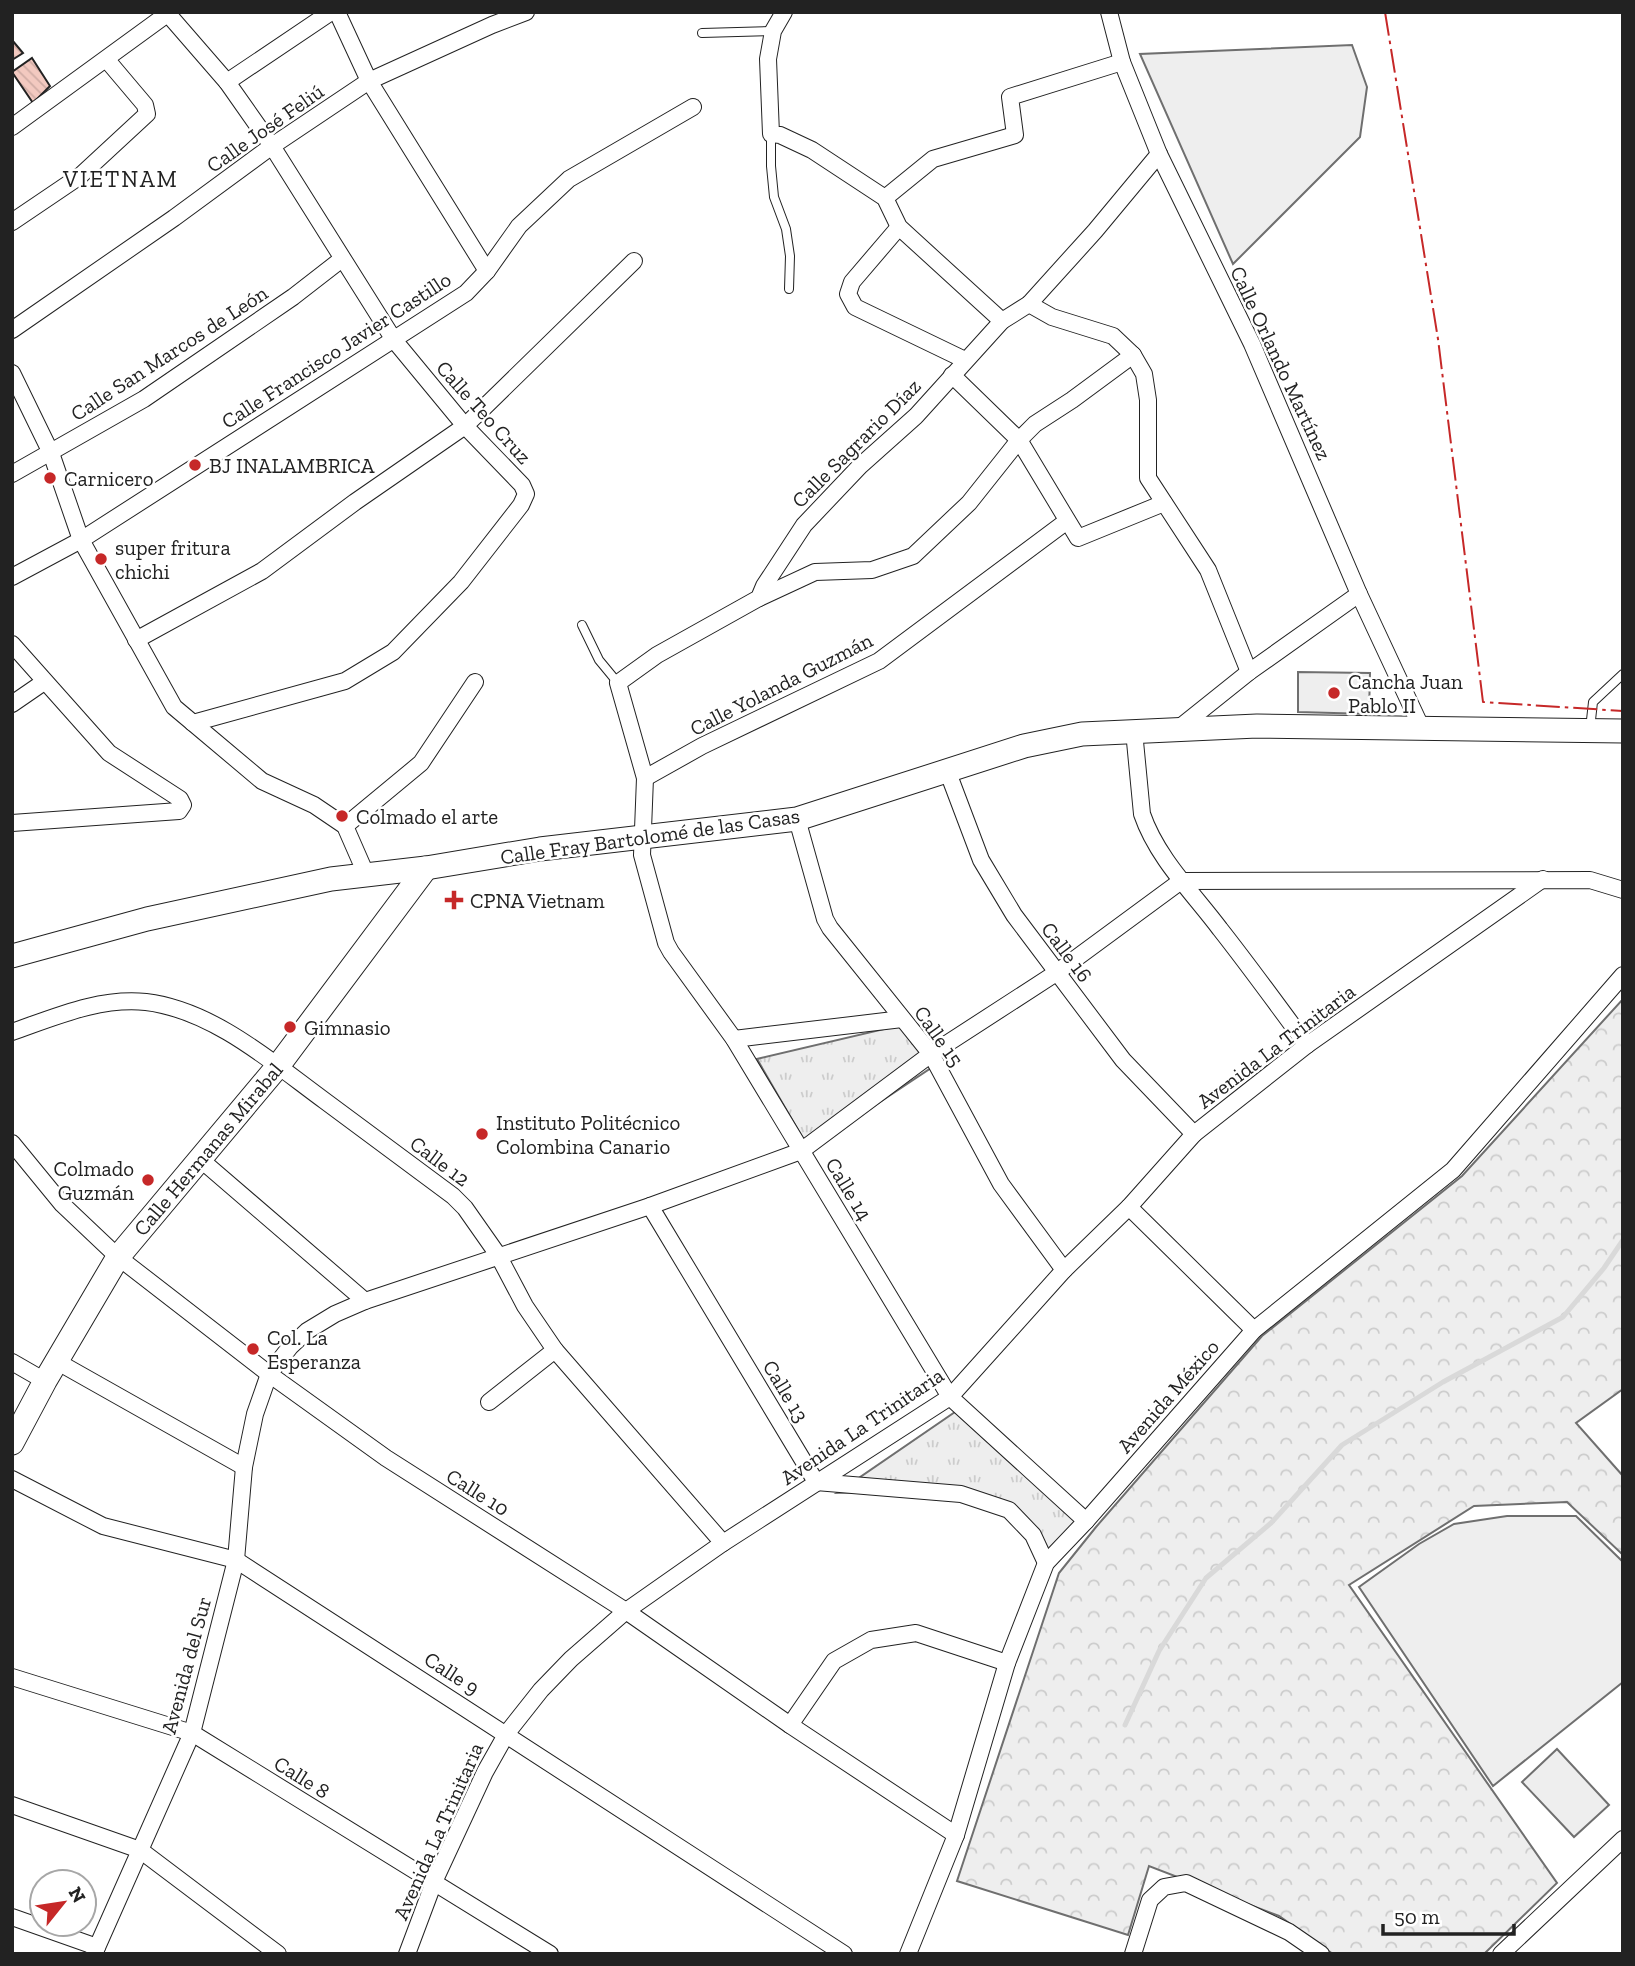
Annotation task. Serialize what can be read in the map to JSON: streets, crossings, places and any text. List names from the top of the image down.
{
  "streets": {
    "main road": ["Calle Fray Bartolomé de las Casas", "Calle Hermanas Mirabal"],
    "street": [
      "Calle José Feliú",
      "Calle Francisco Javier Castillo",
      "Calle San Marcos de León",
      "Calle Orlando Martínez",
      "Calle Teo Cruz",
      "Calle Sagrario Díaz",
      "Calle Yolanda Guzmán",
      "Calle 16",
      "Calle 15",
      "Avenida La Trinitaria",
      "Calle 12",
      "Calle 14",
      "Calle 13",
      "Avenida México",
      "Calle 10",
      "Avenida del Sur",
      "Calle 9",
      "Calle 8"
    ]
  },
  "crossings": [
    ["Calle José Feliú", "Calle Teo Cruz"],
    ["Calle Francisco Javier Castillo", "Calle Teo Cruz"],
    ["Calle San Marcos de León", "Calle Teo Cruz"],
    ["Calle Orlando Martínez", "Calle Sagrario Díaz"],
    ["Calle Orlando Martínez", "Calle Fray Bartolomé de las Casas"],
    ["Calle Fray Bartolomé de las Casas", "Calle 16"],
    ["Calle Fray Bartolomé de las Casas", "Calle 15"],
    ["Calle Fray Bartolomé de las Casas", "Calle Hermanas Mirabal"],
    ["Calle Fray Bartolomé de las Casas", "Calle 14"],
    ["Calle 16", "Avenida La Trinitaria"],
    ["Calle 16", "Avenida del Sur"],
    ["Calle 15", "Avenida La Trinitaria"],
    ["Calle 15", "Avenida del Sur"],
    ["Avenida La Trinitaria", "Calle 12"],
    ["Avenida La Trinitaria", "Calle 14"],
    ["Avenida La Trinitaria", "Calle 13"],
    ["Avenida La Trinitaria", "Calle 10"],
    ["Avenida La Trinitaria", "Calle 9"],
    ["Avenida La Trinitaria", "Calle 8"],
    ["Calle Hermanas Mirabal", "Calle 12"],
    ["Calle Hermanas Mirabal", "Calle 10"],
    ["Calle 12", "Avenida del Sur"],
    ["Calle 14", "Avenida México"],
    ["Calle 14", "Avenida del Sur"],
    ["Calle 13", "Avenida del Sur"],
    ["Avenida México", "Calle 10"],
    ["Calle 10", "Avenida del Sur"],
    ["Avenida del Sur", "Calle 9"],
    ["Avenida del Sur", "Calle 8"]
  ],
  "districts": ["VIETNAM"],
  "places": {
    "other": [
      "BJ INALAMBRICA",
      "Carnicero",
      "super fritura chichi",
      "Cancha Juan Pablo II",
      "Colmado el arte",
      "Gimnasio",
      "Instituto Politécnico Colombina Canario",
      "Colmado Guzmán",
      "Col. La Esperanza"
    ],
    "health": ["CPNA Vietnam"]
  },
  "scale_bar": "50 m",
  "north": "top right"
}
